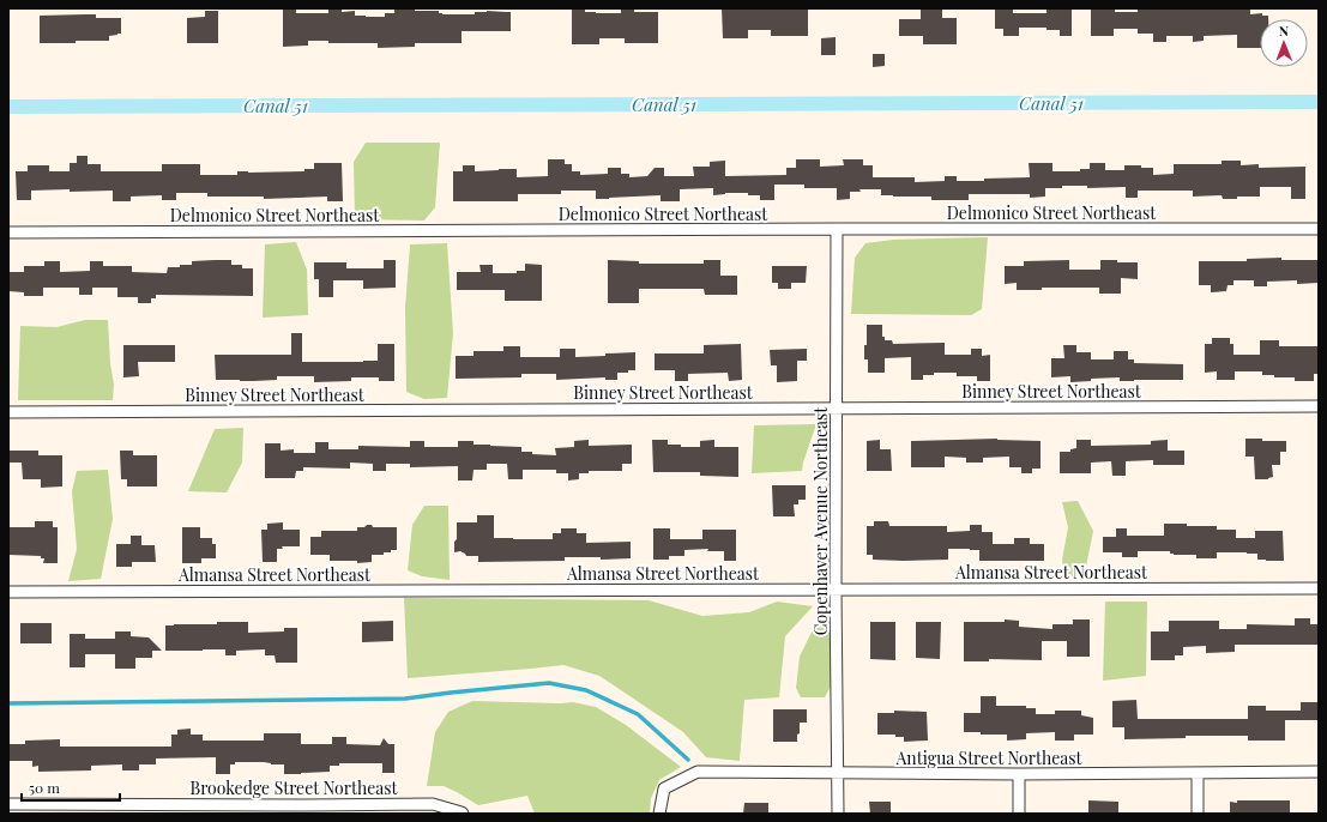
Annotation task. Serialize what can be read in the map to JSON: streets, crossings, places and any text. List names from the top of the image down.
{
  "streets": {
    "street": [
      "Delmonico Street Northeast",
      "Binney Street Northeast",
      "Copenhaver Avenue Northeast",
      "Almansa Street Northeast",
      "Antigua Street Northeast",
      "Brookedge Street Northeast"
    ]
  },
  "crossings": [
    ["Delmonico Street Northeast", "Copenhaver Avenue Northeast"],
    ["Binney Street Northeast", "Copenhaver Avenue Northeast"],
    ["Copenhaver Avenue Northeast", "Almansa Street Northeast"],
    ["Copenhaver Avenue Northeast", "Antigua Street Northeast"]
  ],
  "water": ["Canal 51"],
  "scale_bar": "50 m",
  "north": "top"
}
